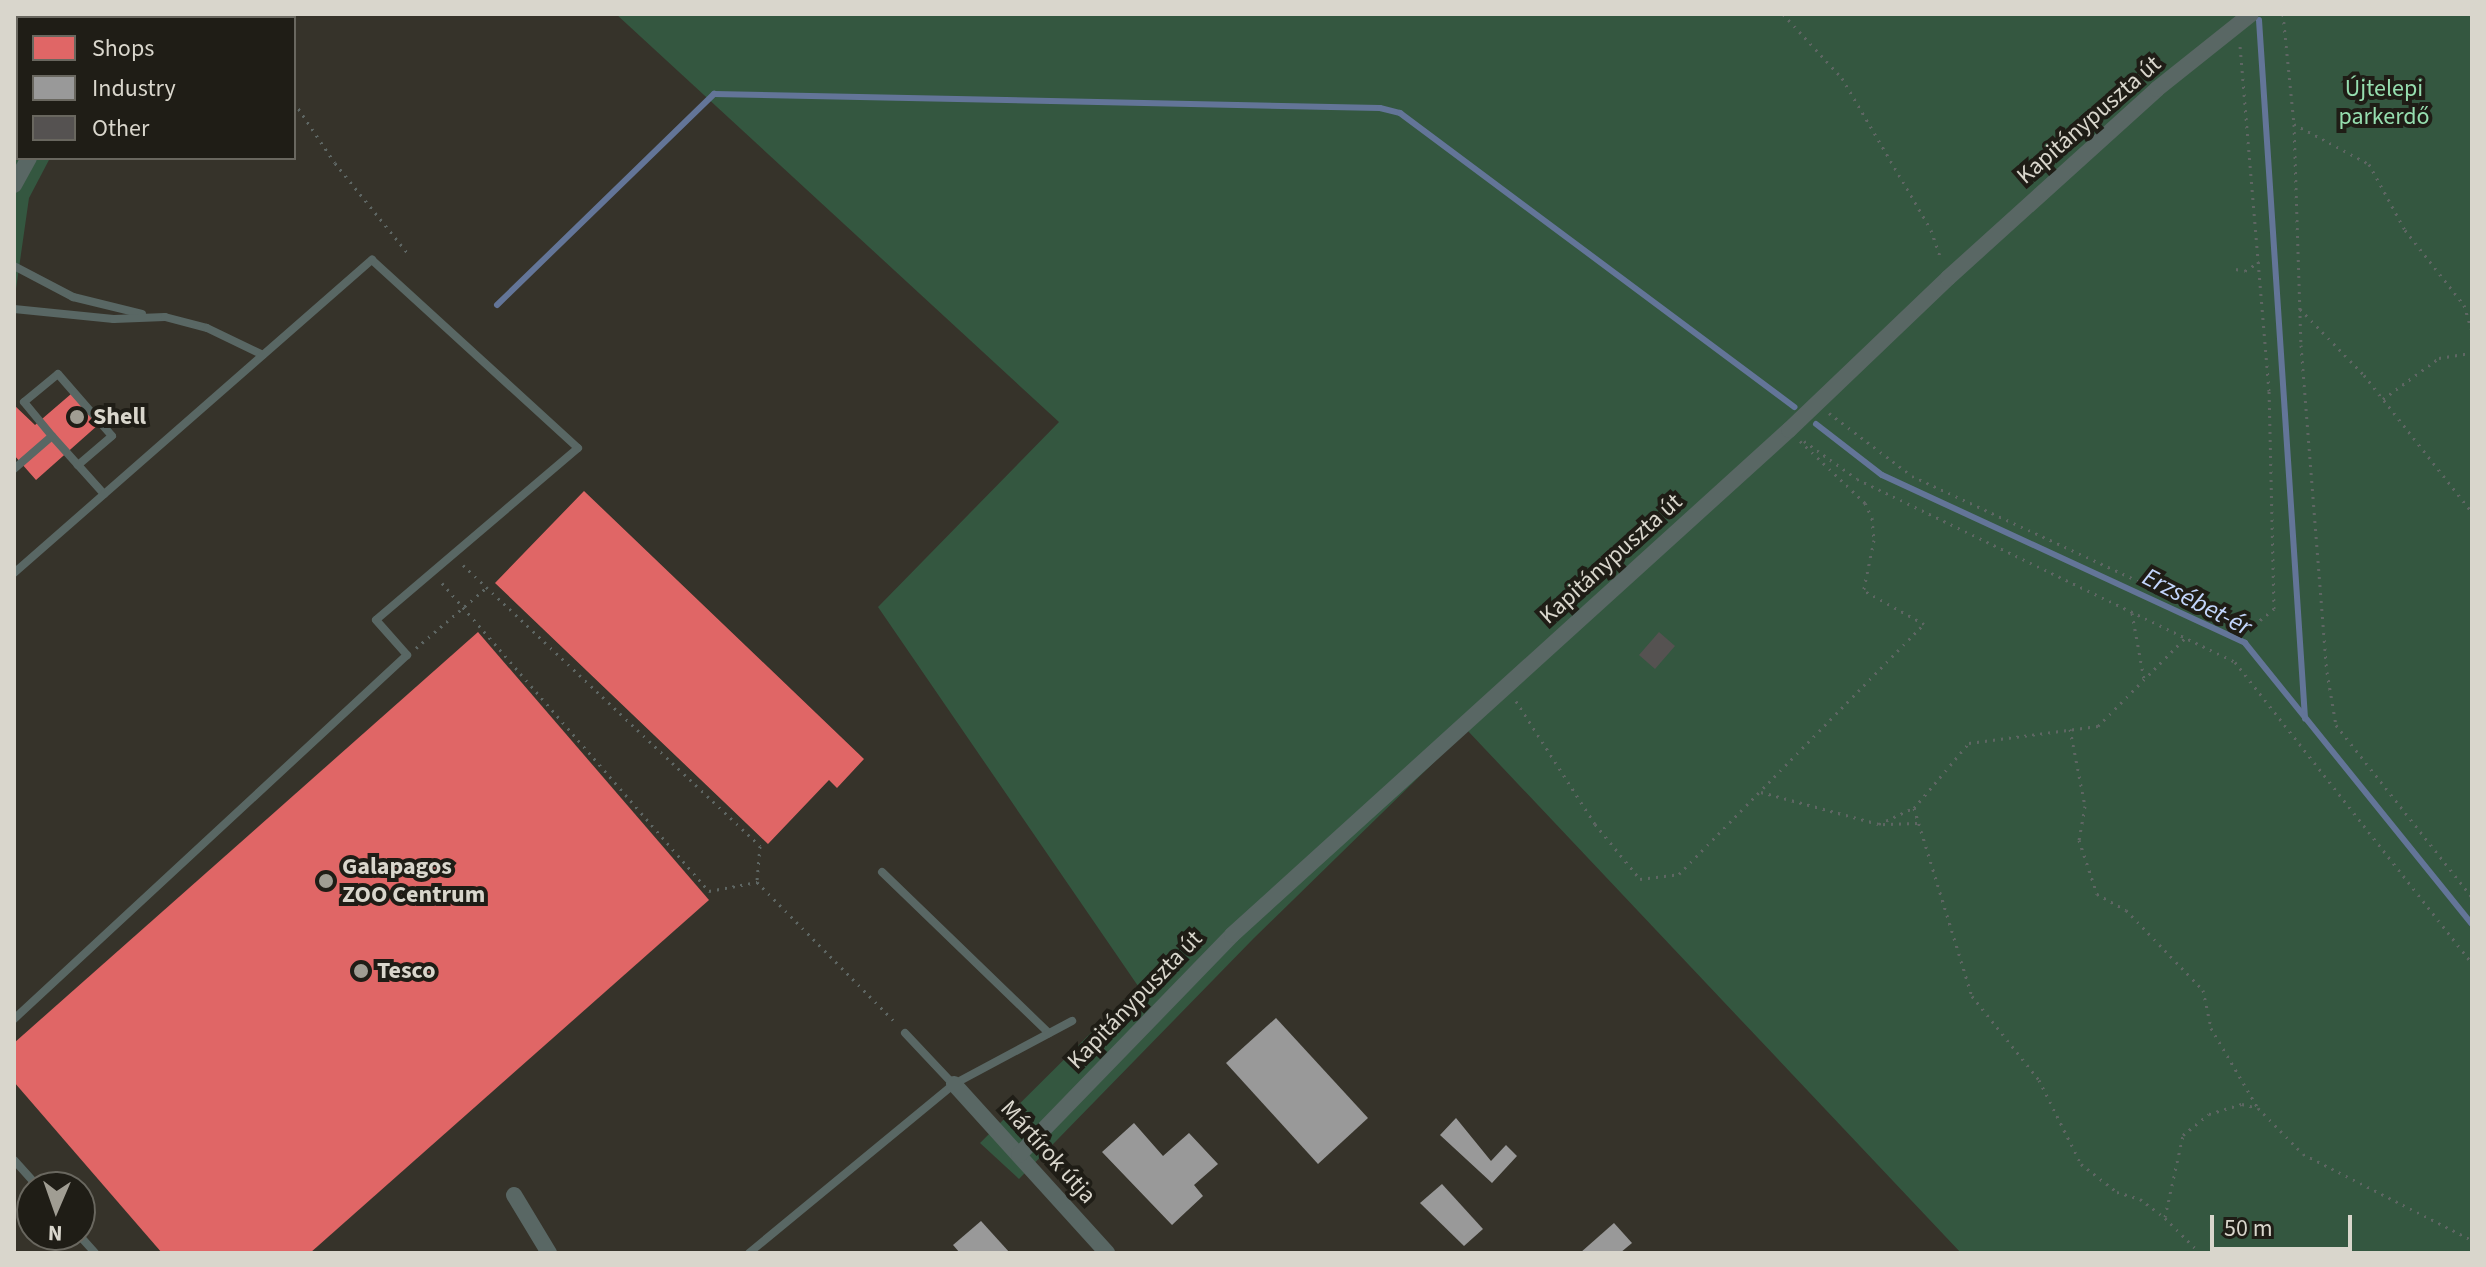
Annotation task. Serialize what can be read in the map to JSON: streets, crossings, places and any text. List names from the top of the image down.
{
  "streets": {
    "street": ["Kapitánypuszta út", "Mártírok útja"]
  },
  "crossings": [
    ["Kapitánypuszta út", "Mártírok útja"]
  ],
  "water": ["Erzsébet-ér"],
  "parks": ["Újtelepi parkerdő"],
  "places": ["Shell", "Galapagos ZOO Centrum", "Tesco"],
  "legend": ["Shops", "Industry", "Other"],
  "scale_bar": "50 m",
  "north": "bottom"
}
